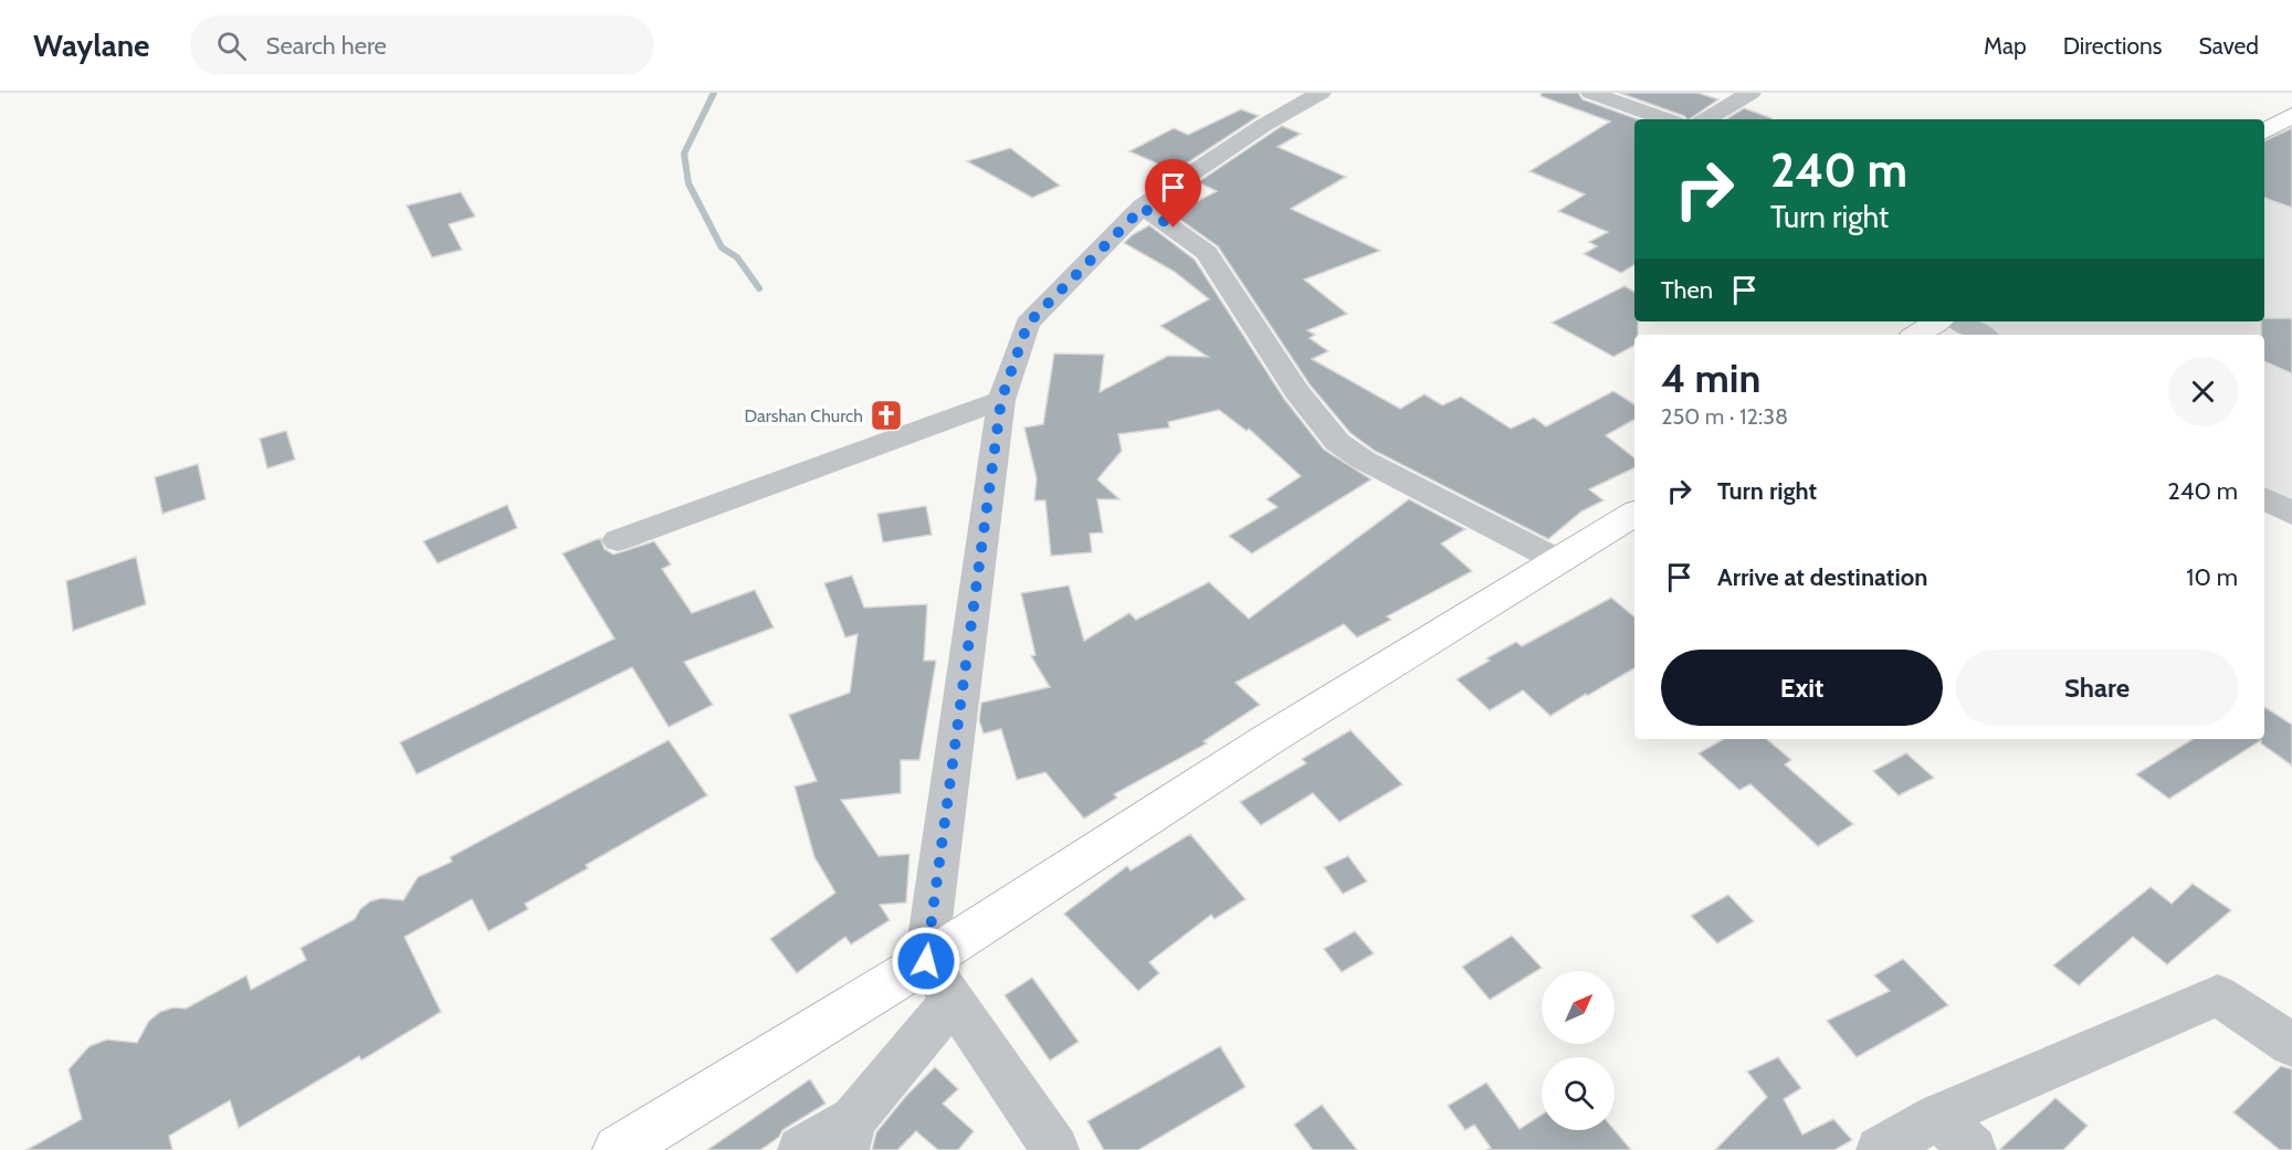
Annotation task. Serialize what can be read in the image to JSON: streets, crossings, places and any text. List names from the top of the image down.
{
  "places": {
    "church": ["Darshan Church"]
  },
  "north": "top right",
  "page": {
    "header": "Waylane",
    "search": "Search here",
    "nav": ["Map", "Directions", "Saved"],
    "turn": ["240 m", "Turn right"],
    "then": "Then",
    "heading": ["4 min", "250 m · 12:38"],
    "list": [
      {
        "name": "Turn right",
        "value": "240 m"
      },
      {
        "name": "Arrive at destination",
        "value": "10 m"
      }
    ],
    "buttons": ["Exit", "Share"]
  }
}
